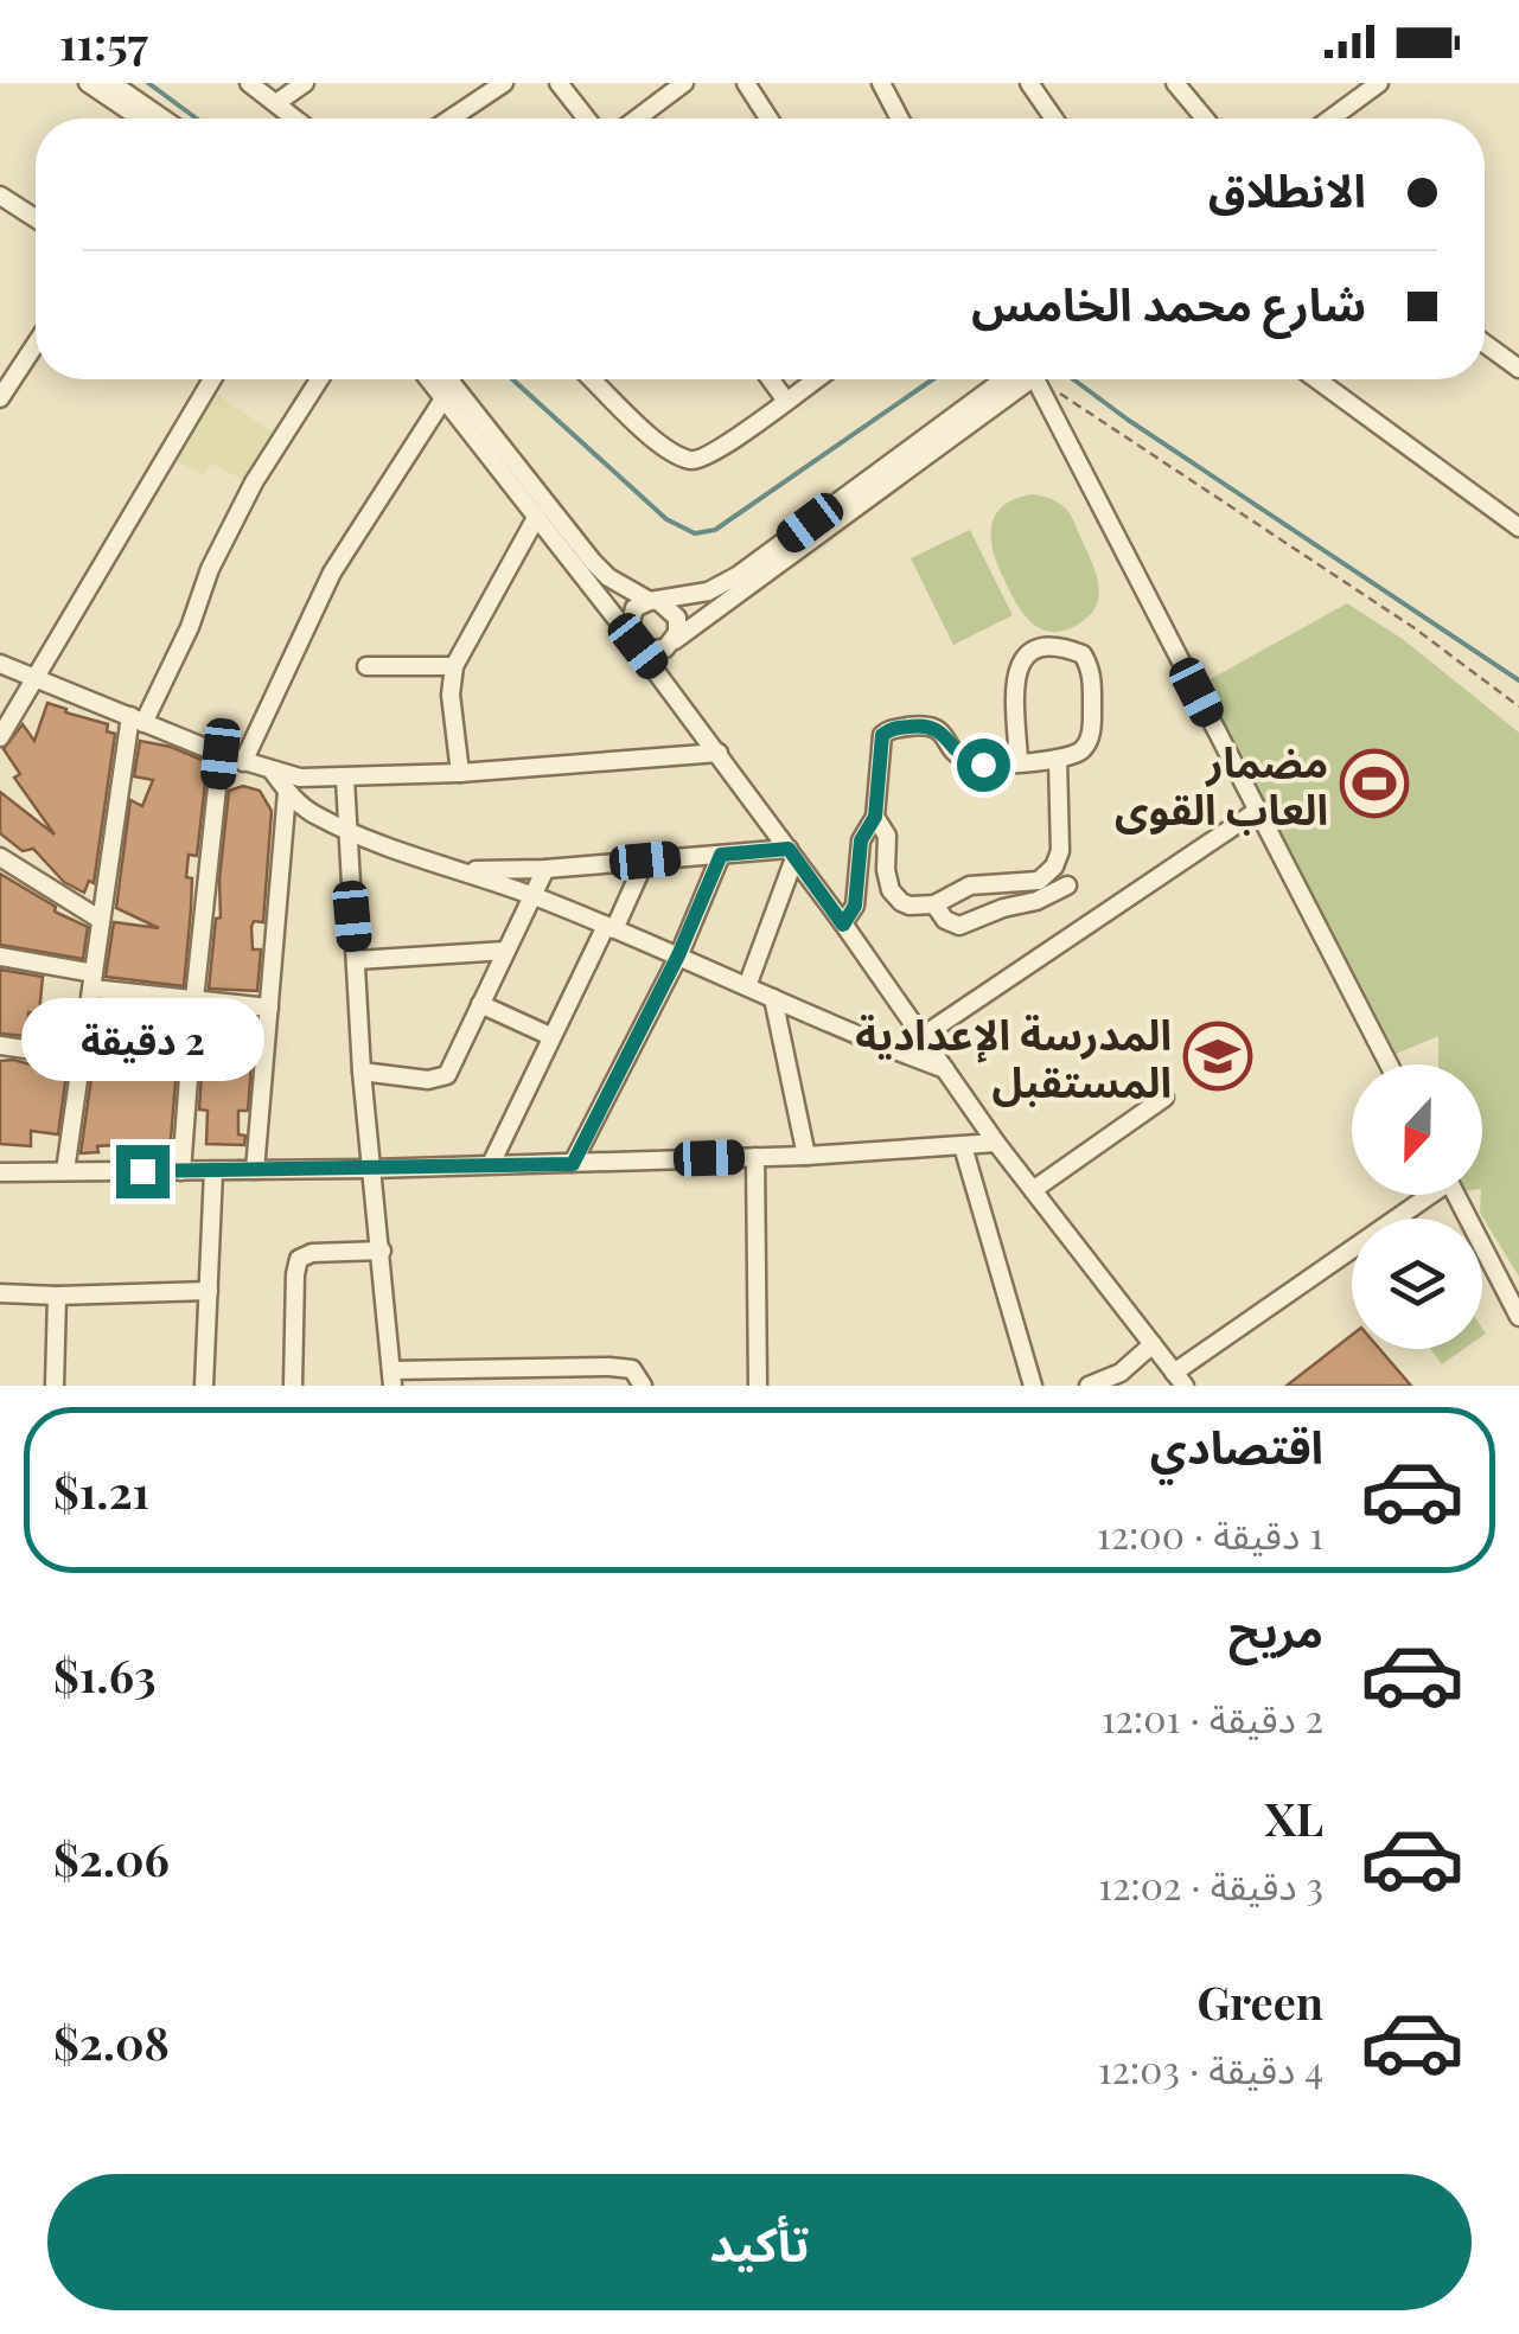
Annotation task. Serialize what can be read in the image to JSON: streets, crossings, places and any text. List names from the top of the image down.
{
  "places": {
    "sports": ["مضمار العاب القوى"],
    "school or university": ["المدرسة الإعدادية المستقبل"]
  },
  "north": "bottom",
  "page": {
    "status": "11:57",
    "banner": ["الانطلاق", "شارع محمد الخامس"],
    "bubble": "2 دقيقة",
    "list": [
      {
        "name": "اقتصادي",
        "note": "1 دقيقة · 12:00",
        "value": "$1.21"
      },
      {
        "name": "مريح",
        "note": "2 دقيقة · 12:01",
        "value": "$1.63"
      },
      {
        "name": "XL",
        "note": "3 دقيقة · 12:02",
        "value": "$2.06"
      },
      {
        "name": "Green",
        "note": "4 دقيقة · 12:03",
        "value": "$2.08"
      }
    ],
    "buttons": "تأكيد"
  }
}
